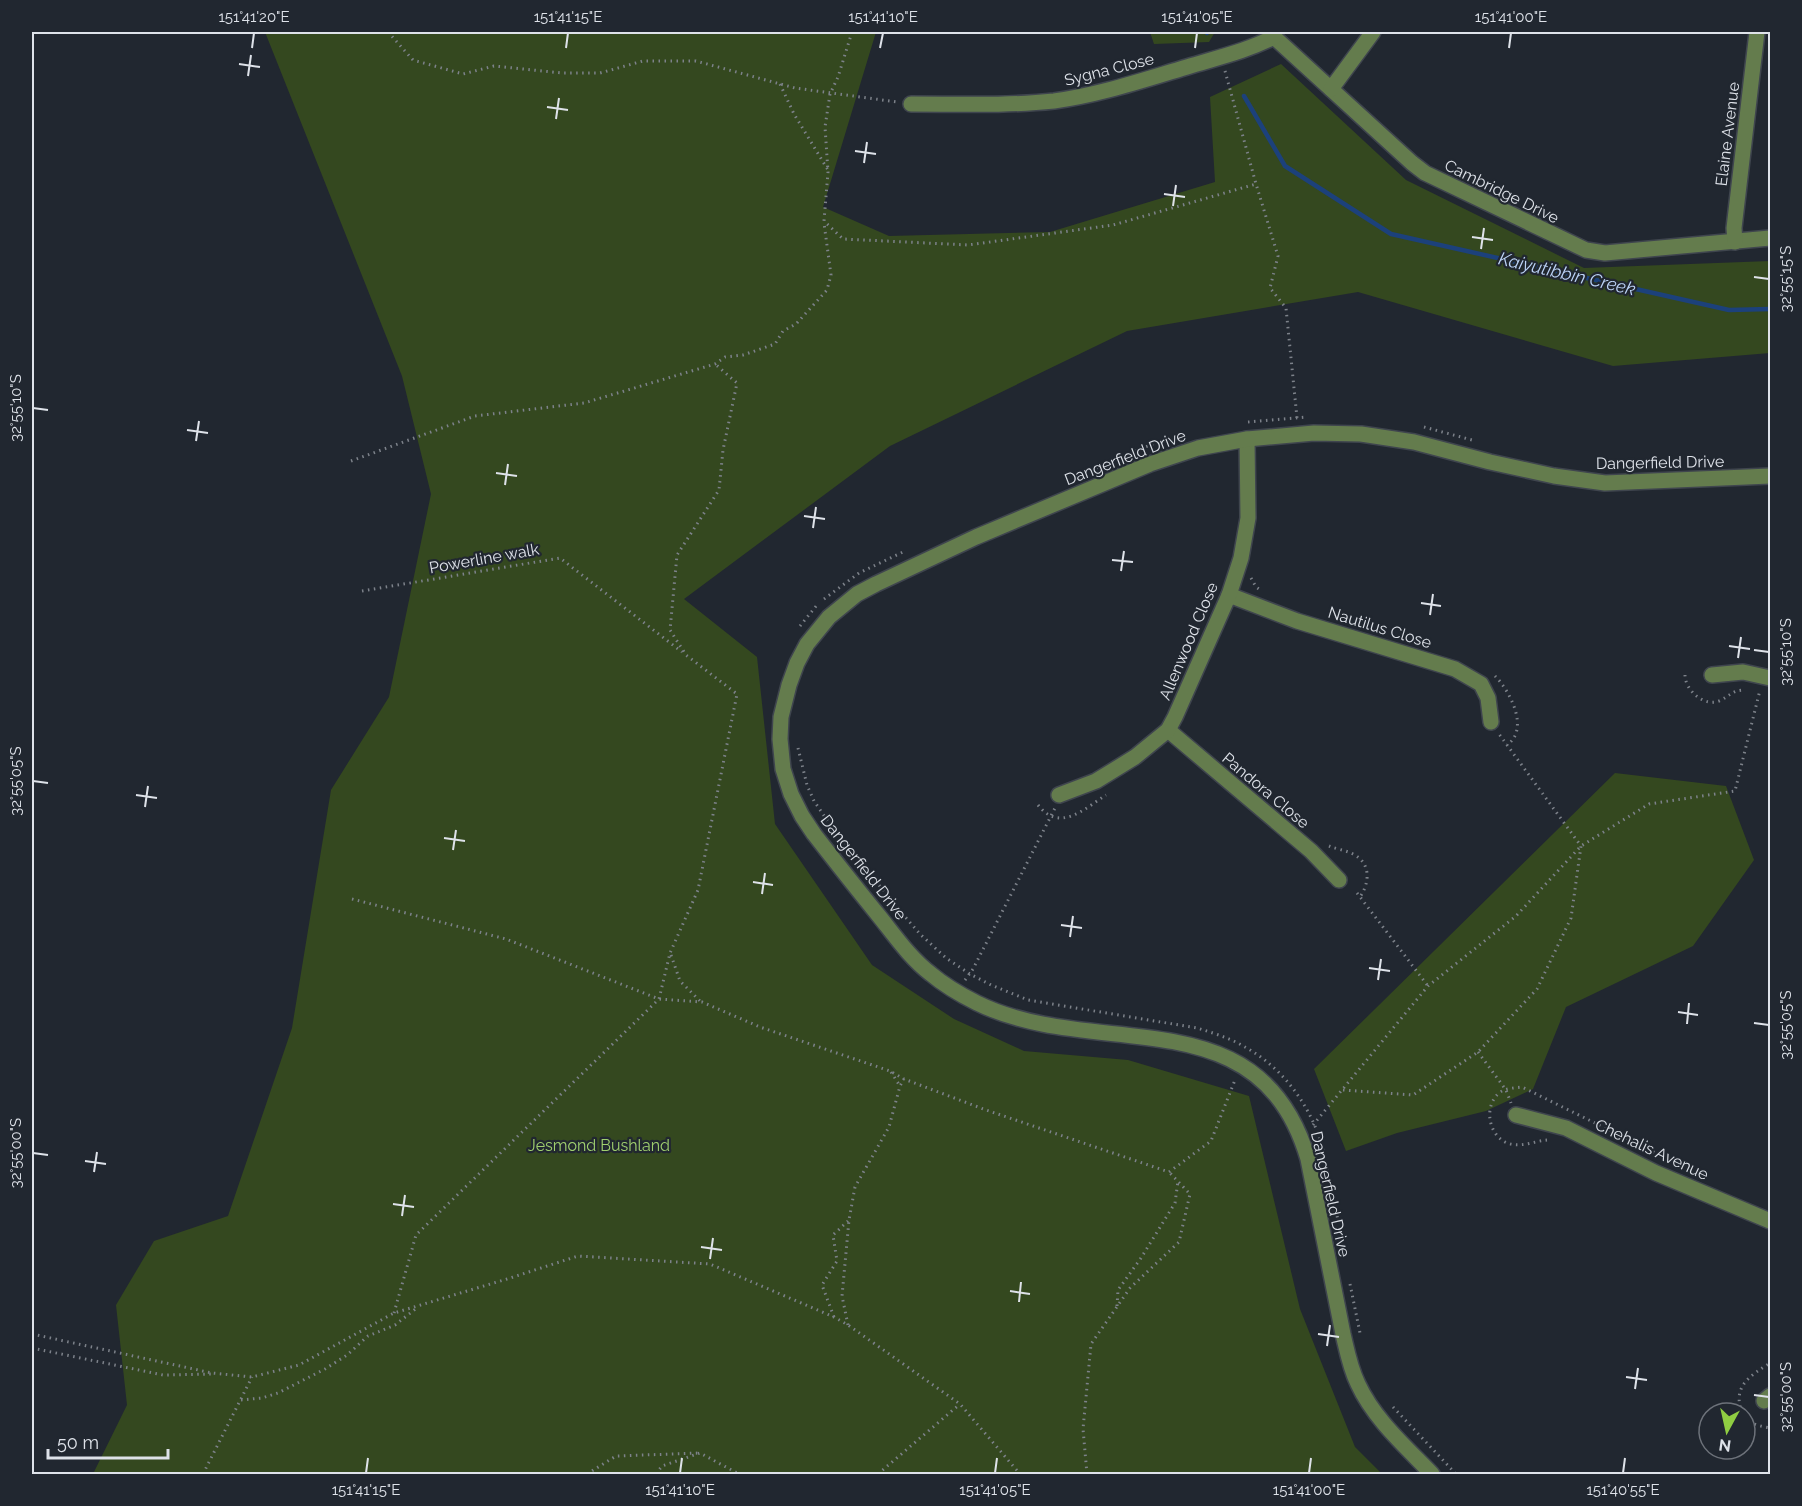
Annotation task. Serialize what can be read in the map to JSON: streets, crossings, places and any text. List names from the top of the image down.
{
  "streets": {
    "street": [
      "Sygna Close",
      "Elaine Avenue",
      "Cambridge Drive",
      "Dangerfield Drive",
      "Nautilus Close",
      "Allenwood Close",
      "Pandora Close",
      "Chehalis Avenue"
    ],
    "path": ["Powerline walk"]
  },
  "crossings": [
    ["Sygna Close", "Cambridge Drive"],
    ["Elaine Avenue", "Cambridge Drive"],
    ["Dangerfield Drive", "Allenwood Close"],
    ["Nautilus Close", "Allenwood Close"],
    ["Allenwood Close", "Pandora Close"]
  ],
  "water": ["Kaiyutibbin Creek"],
  "parks": ["Jesmond Bushland"],
  "scale_bar": "50 m",
  "north": "bottom",
  "coordinates": [
    "151°41'20\"E",
    "151°41'15\"E",
    "151°41'10\"E",
    "151°41'05\"E",
    "151°41'00\"E",
    "32°55'15\"S",
    "32°55'10\"S",
    "32°55'05\"S",
    "32°55'00\"S",
    "151°40'55\"E"
  ]
}
